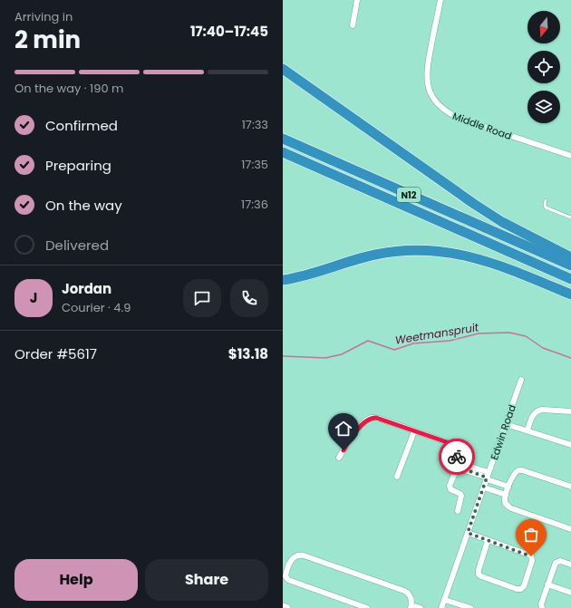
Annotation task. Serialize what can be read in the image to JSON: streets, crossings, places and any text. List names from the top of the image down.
{
  "streets": {
    "highway": ["N12"],
    "street": ["Middle Road", "Edwin Road"]
  },
  "water": ["Weetmanspruit"],
  "north": "bottom",
  "page": {
    "heading": ["2 min", "Arriving in", "17:40–17:45"],
    "panel": [
      "Jordan",
      "Courier · 4.9",
      "Order #5617",
      "$13.18"
    ],
    "bar": "On the way · 190 m",
    "list": [
      ["Confirmed", "17:33"],
      ["Preparing", "17:35"],
      ["On the way", "17:36"],
      "Delivered"
    ],
    "round": "J",
    "buttons": ["Help", "Share"]
  }
}
